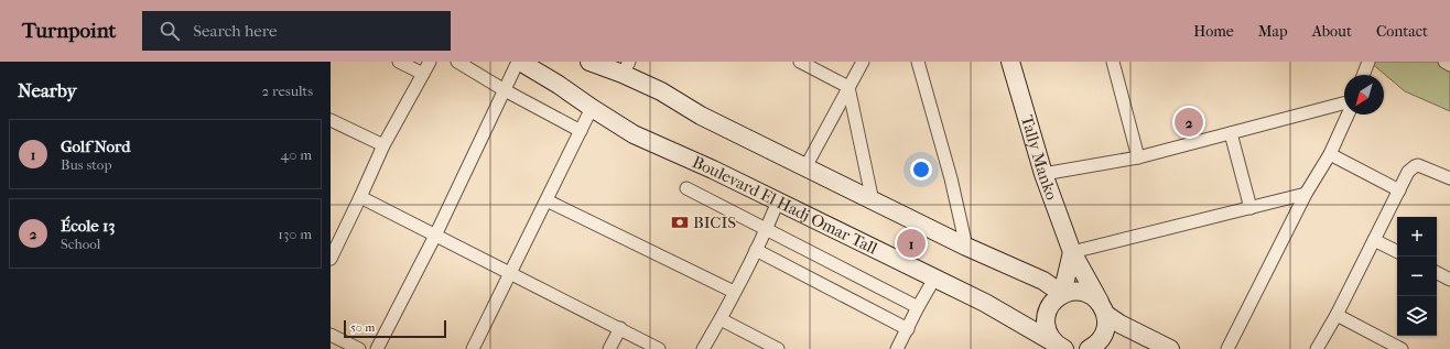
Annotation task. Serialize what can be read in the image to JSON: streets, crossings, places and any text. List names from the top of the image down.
{
  "streets": {
    "main road": ["Tally Manko", "Boulevard El Hadj Omar Tall"]
  },
  "places": {
    "bank": ["BICIS"]
  },
  "scale_bar": "50 m",
  "north": "bottom left",
  "page": {
    "header": "Turnpoint",
    "search": "Search here",
    "nav": [
      "Home",
      "Map",
      "About",
      "Contact"
    ],
    "heading": ["Nearby", "2 results"],
    "pins": ["2", "1"],
    "list": [
      {
        "mark": "1",
        "name": "Golf Nord",
        "note": "Bus stop",
        "value": "40 m"
      },
      {
        "mark": "2",
        "name": "École 13",
        "note": "School",
        "value": "130 m"
      }
    ],
    "map_buttons": ["+", "−"],
    "scale": "50 m"
  }
}
